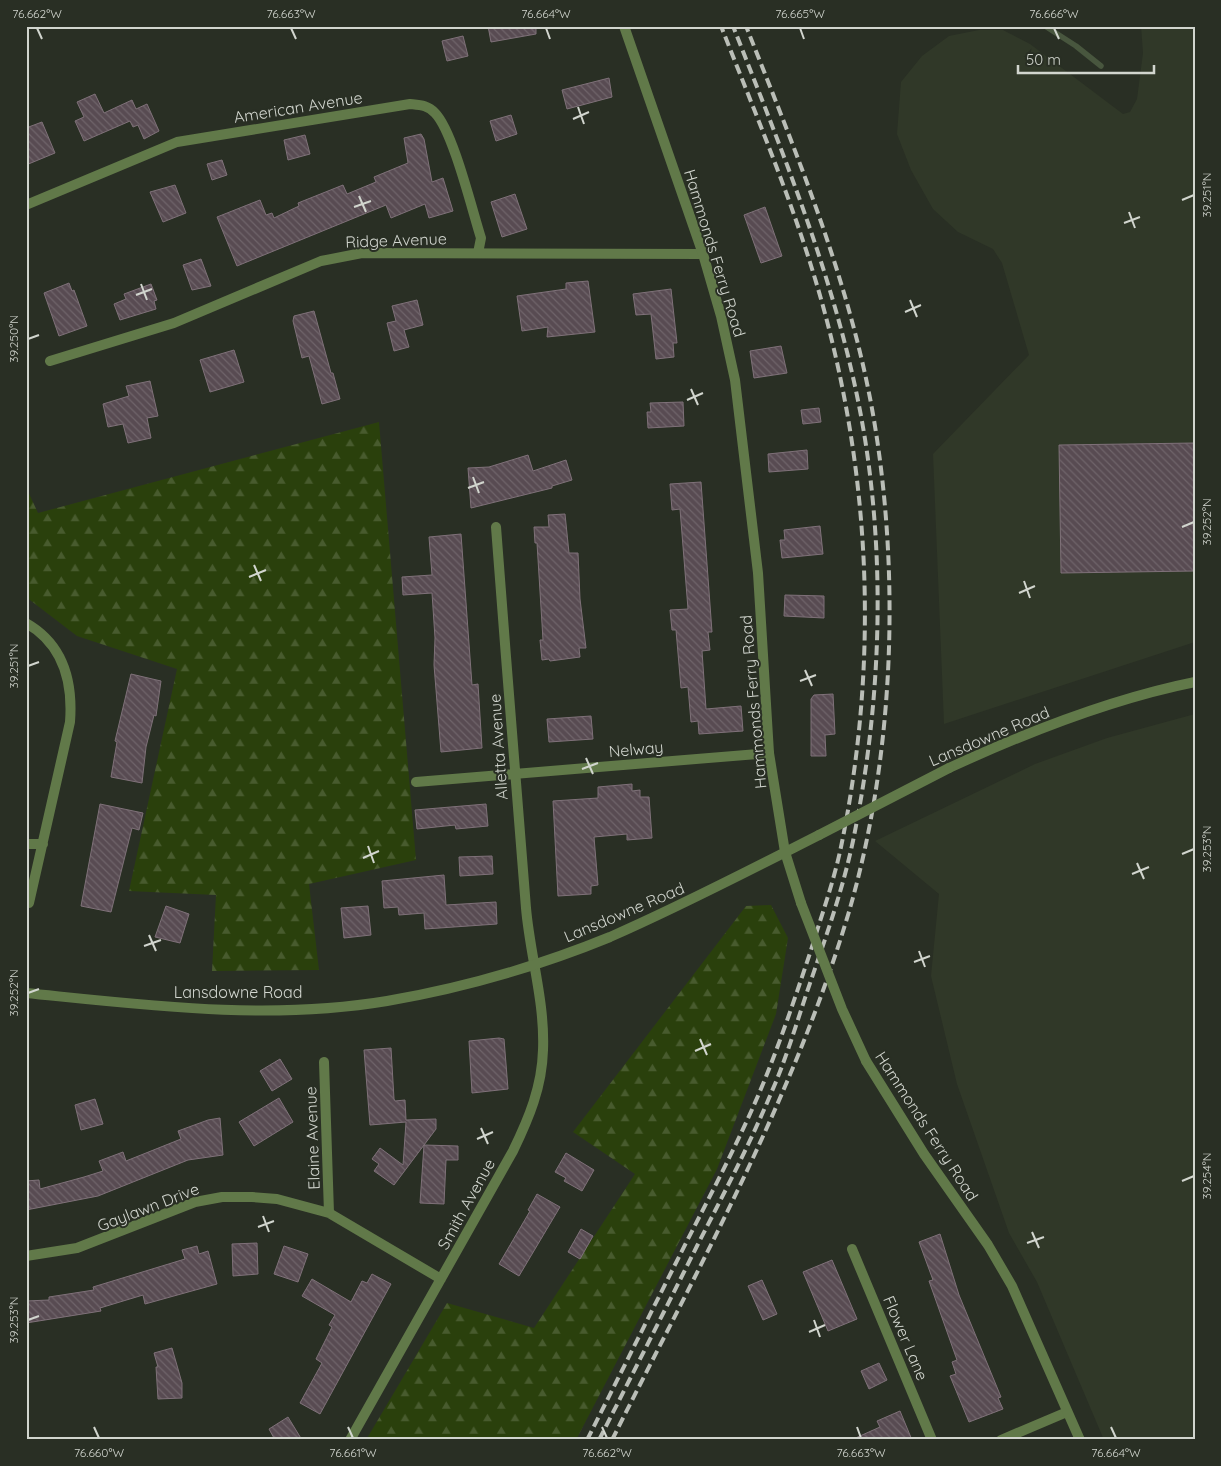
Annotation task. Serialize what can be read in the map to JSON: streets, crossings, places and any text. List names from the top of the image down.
{
  "streets": {
    "street": [
      "American Avenue",
      "Ridge Avenue",
      "Hammonds Ferry Road",
      "Lansdowne Road",
      "Alletta Avenue",
      "Nelway",
      "Elaine Avenue",
      "Smith Avenue",
      "Gaylawn Drive",
      "Flower Lane"
    ]
  },
  "crossings": [
    ["American Avenue", "Ridge Avenue"],
    ["Ridge Avenue", "Hammonds Ferry Road"],
    ["Hammonds Ferry Road", "Lansdowne Road"],
    ["Hammonds Ferry Road", "Nelway"],
    ["Lansdowne Road", "Alletta Avenue"],
    ["Lansdowne Road", "Smith Avenue"],
    ["Alletta Avenue", "Nelway"],
    ["Alletta Avenue", "Smith Avenue"],
    ["Elaine Avenue", "Gaylawn Drive"],
    ["Smith Avenue", "Gaylawn Drive"]
  ],
  "scale_bar": "50 m",
  "coordinates": [
    "76.662°W",
    "76.663°W",
    "76.664°W",
    "76.665°W",
    "76.666°W",
    "39.251°N",
    "39.250°N",
    "39.252°N",
    "39.253°N",
    "39.254°N",
    "76.660°W",
    "76.661°W"
  ]
}
